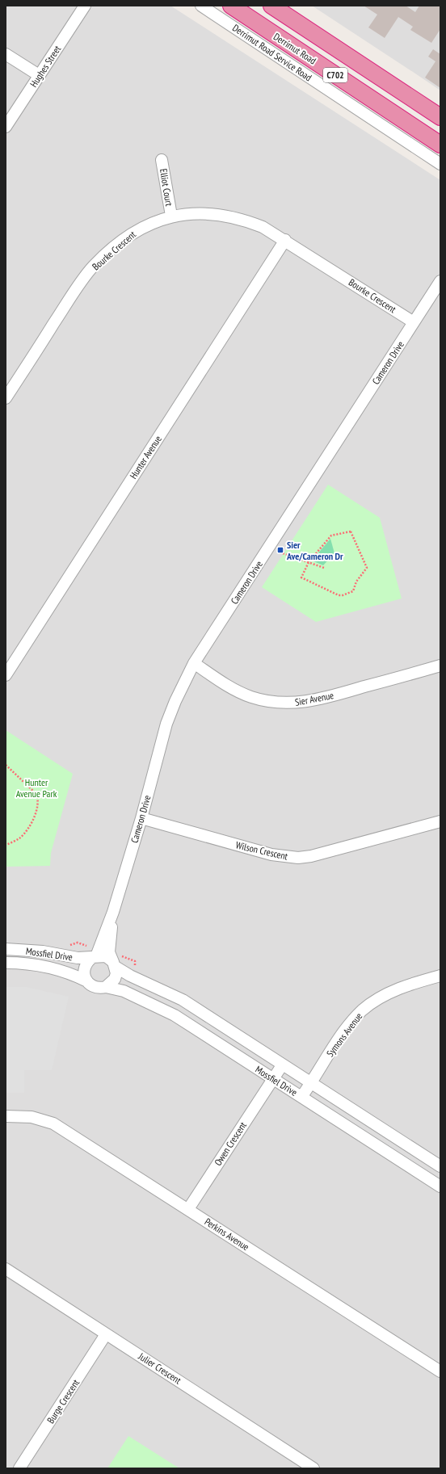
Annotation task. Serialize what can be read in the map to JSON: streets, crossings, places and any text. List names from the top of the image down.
{
  "streets": {
    "highway": ["Derrimut Road", "C702"],
    "street": [
      "Derrimut Road Service Road",
      "Hughes Street",
      "Elliot Court",
      "Bourke Crescent",
      "Cameron Drive",
      "Hunter Avenue",
      "Sier Avenue",
      "Wilson Crescent",
      "Mossfiel Drive",
      "Symons Avenue",
      "Owen Crescent",
      "Perkins Avenue",
      "Julier Crescent",
      "Burge Crescent"
    ]
  },
  "crossings": [
    ["Elliot Court", "Bourke Crescent"],
    ["Bourke Crescent", "Cameron Drive"],
    ["Bourke Crescent", "Hunter Avenue"],
    ["Cameron Drive", "Sier Avenue"],
    ["Cameron Drive", "Wilson Crescent"],
    ["Cameron Drive", "Mossfiel Drive"],
    ["Mossfiel Drive", "Symons Avenue"],
    ["Mossfiel Drive", "Owen Crescent"],
    ["Owen Crescent", "Perkins Avenue"],
    ["Julier Crescent", "Burge Crescent"]
  ],
  "parks": ["Hunter Avenue Park"],
  "places": {
    "transit": ["Sier Ave/Cameron Dr"]
  }
}
